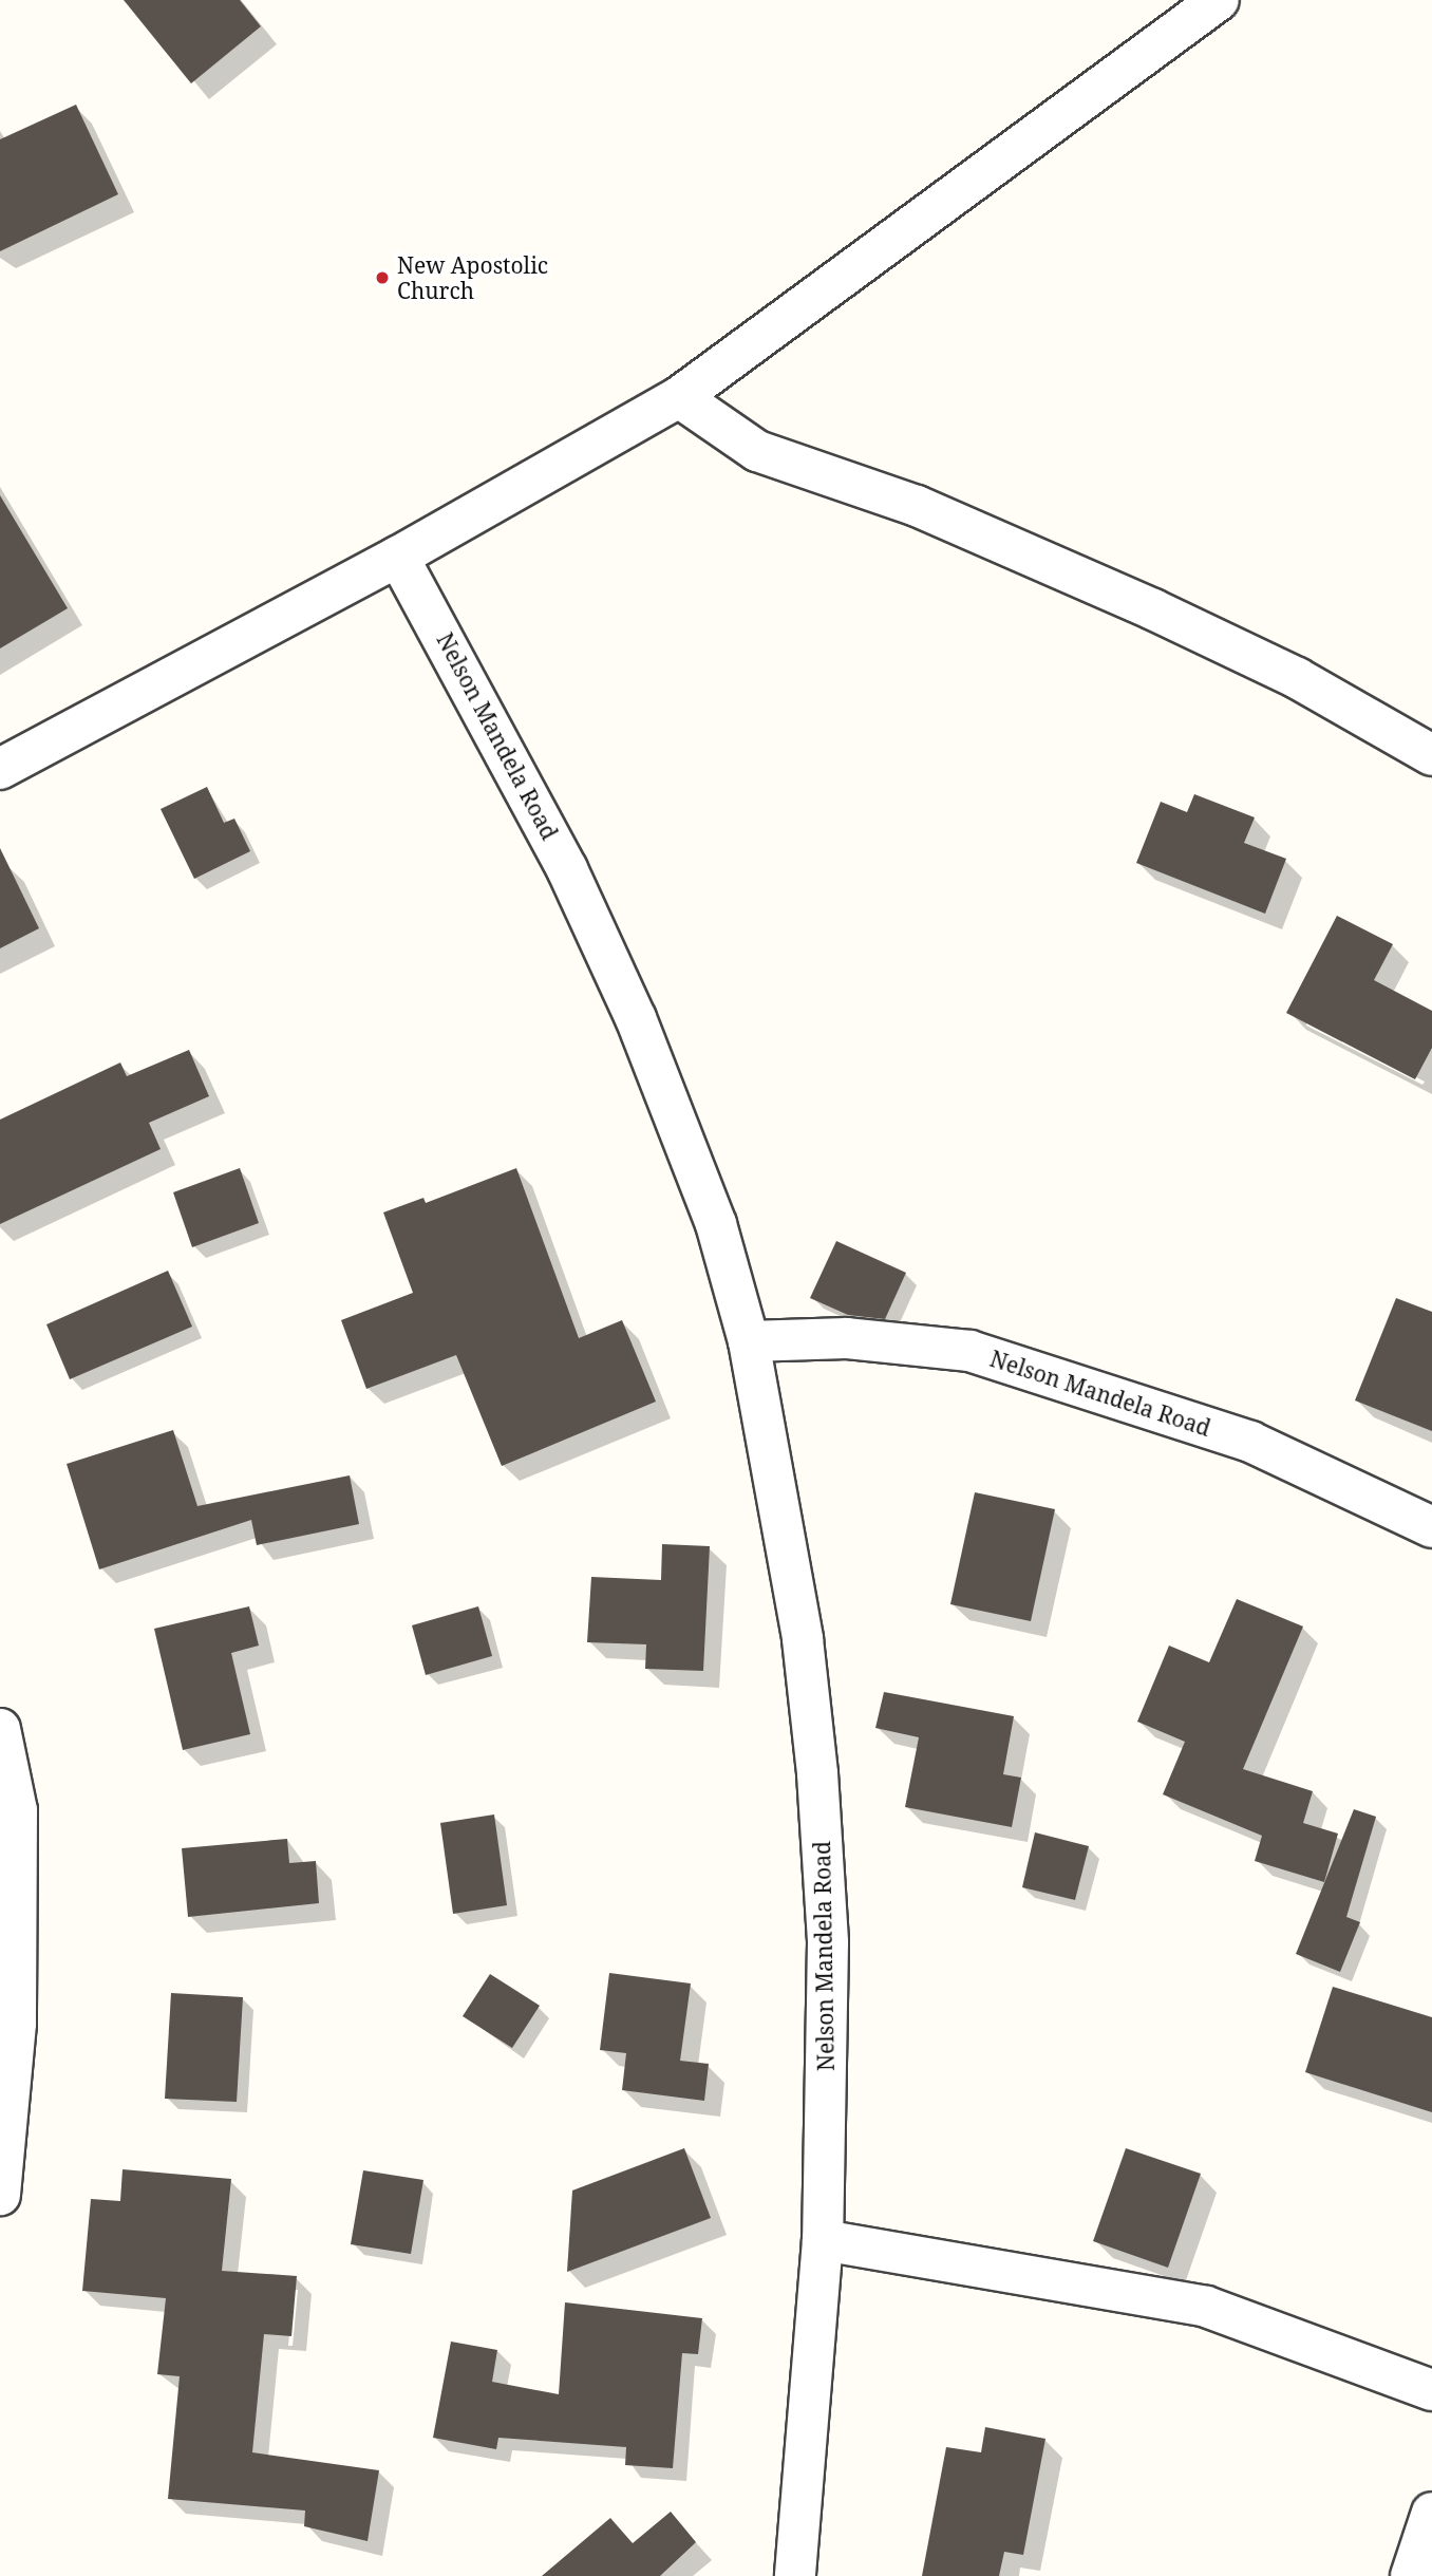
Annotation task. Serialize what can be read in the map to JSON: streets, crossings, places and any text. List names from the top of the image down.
{
  "streets": {
    "street": ["Nelson Mandela Road"]
  },
  "places": ["New Apostolic Church"]
}
